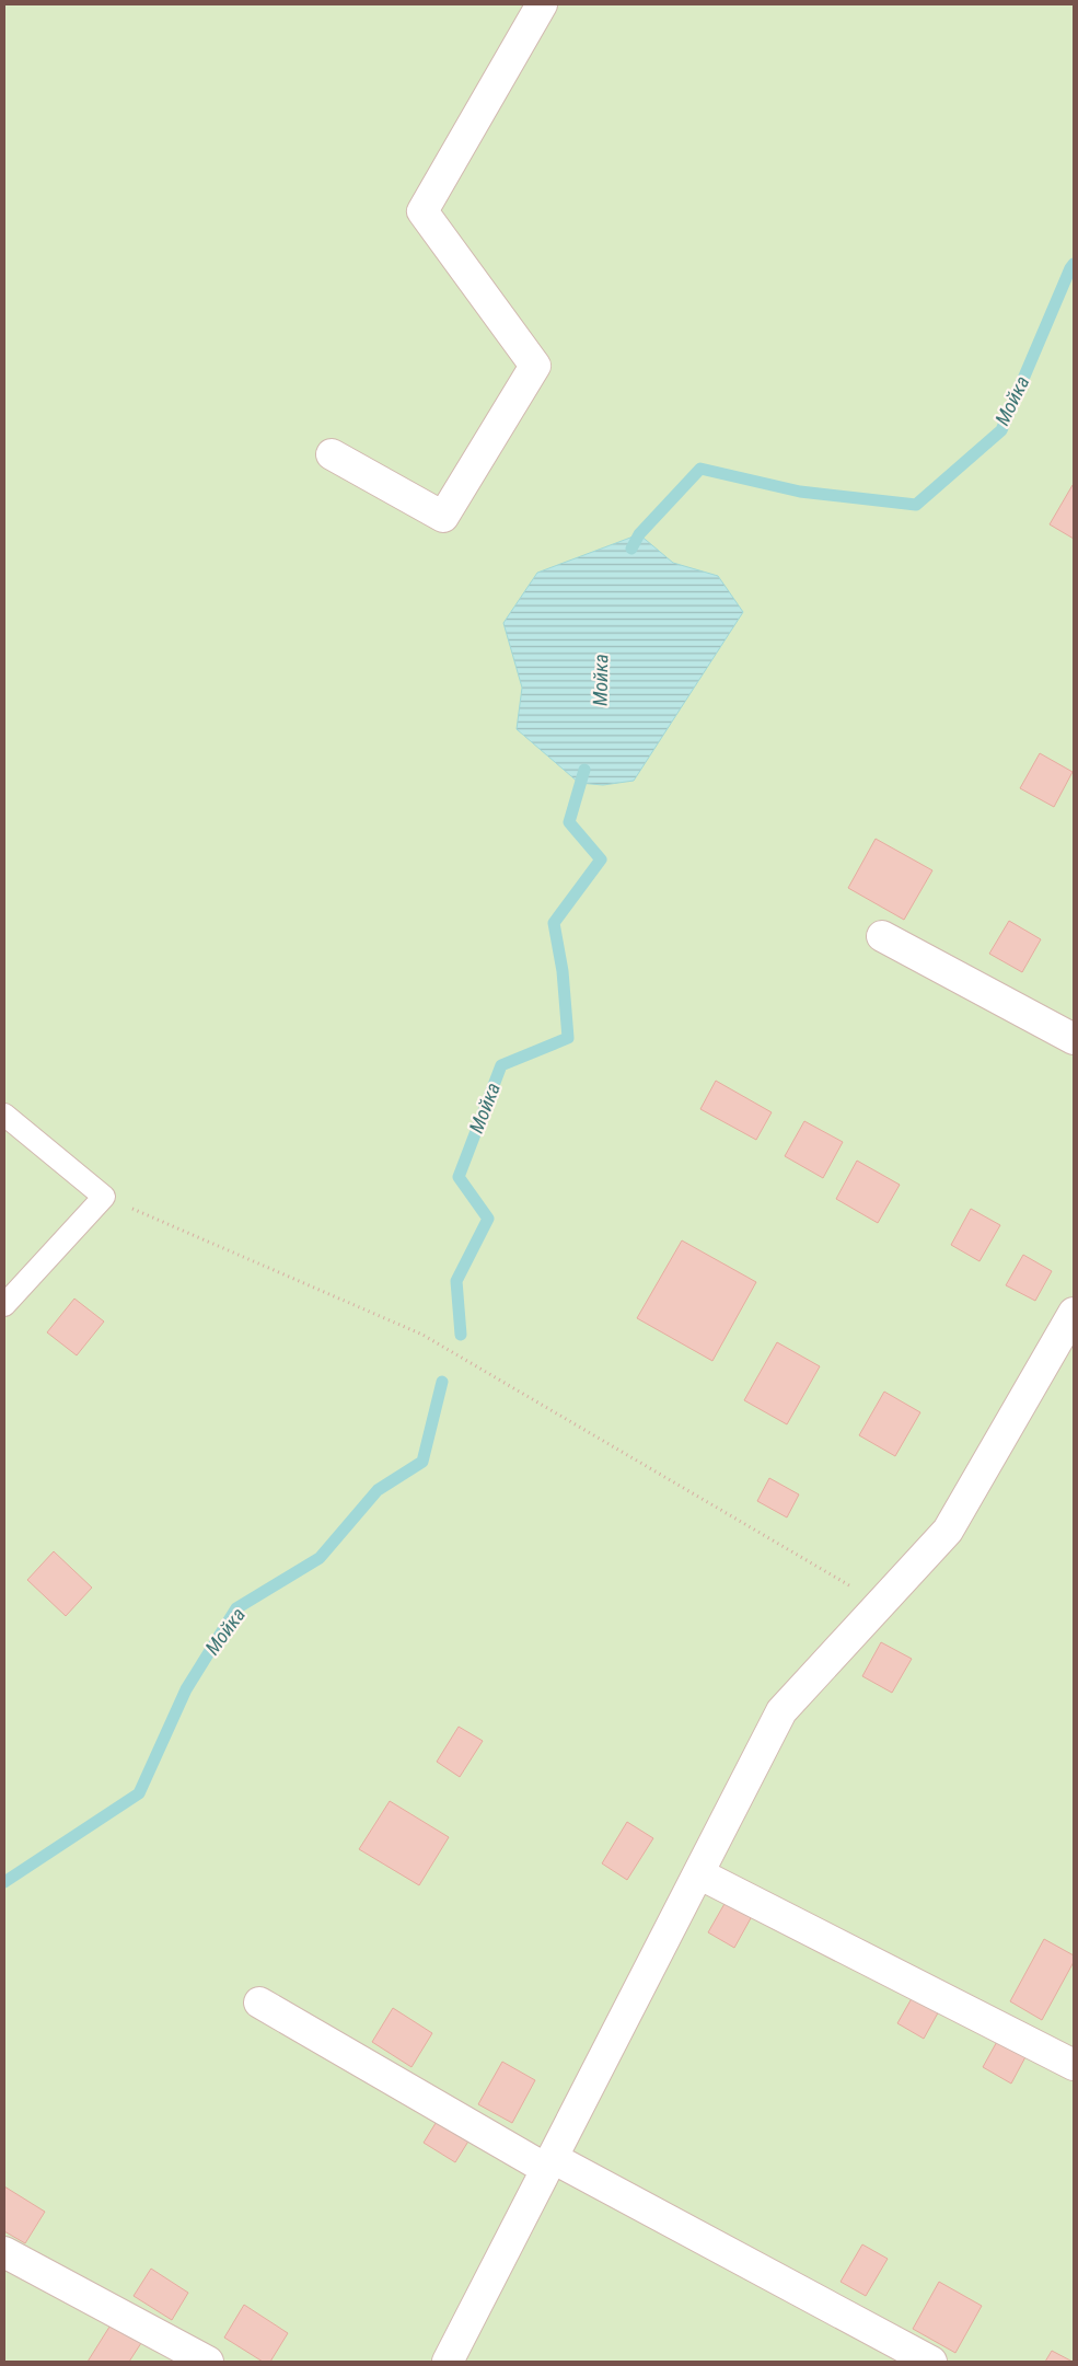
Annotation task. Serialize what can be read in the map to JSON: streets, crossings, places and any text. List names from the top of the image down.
{
  "water": ["Мойка"]
}
